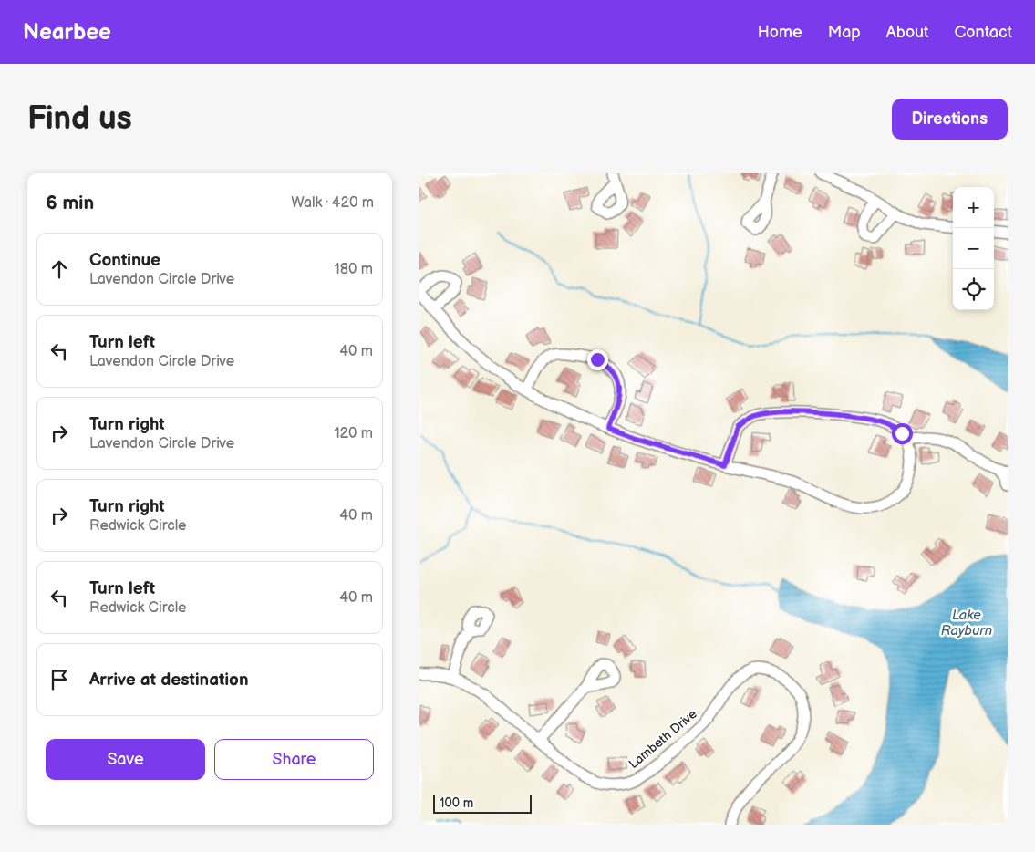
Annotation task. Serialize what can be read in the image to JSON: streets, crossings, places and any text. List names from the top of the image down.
{
  "streets": {
    "street": ["Lambeth Drive"]
  },
  "water": ["Lake Rayburn"],
  "scale_bar": "100 m",
  "page": {
    "header": "Nearbee",
    "nav": [
      "Home",
      "Map",
      "About",
      "Contact"
    ],
    "buttons": [
      "Directions",
      ["Save", "Share"]
    ],
    "title": "Find us",
    "heading": ["6 min", "Walk · 420 m"],
    "map_buttons": ["+", "−"],
    "list": [
      ["Continue", "Lavendon Circle Drive", "180 m"],
      ["Turn left", "Lavendon Circle Drive", "40 m"],
      ["Turn right", "Lavendon Circle Drive", "120 m"],
      ["Turn right", "Redwick Circle", "40 m"],
      ["Turn left", "Redwick Circle", "40 m"],
      "Arrive at destination"
    ],
    "scale": "100 m"
  }
}
